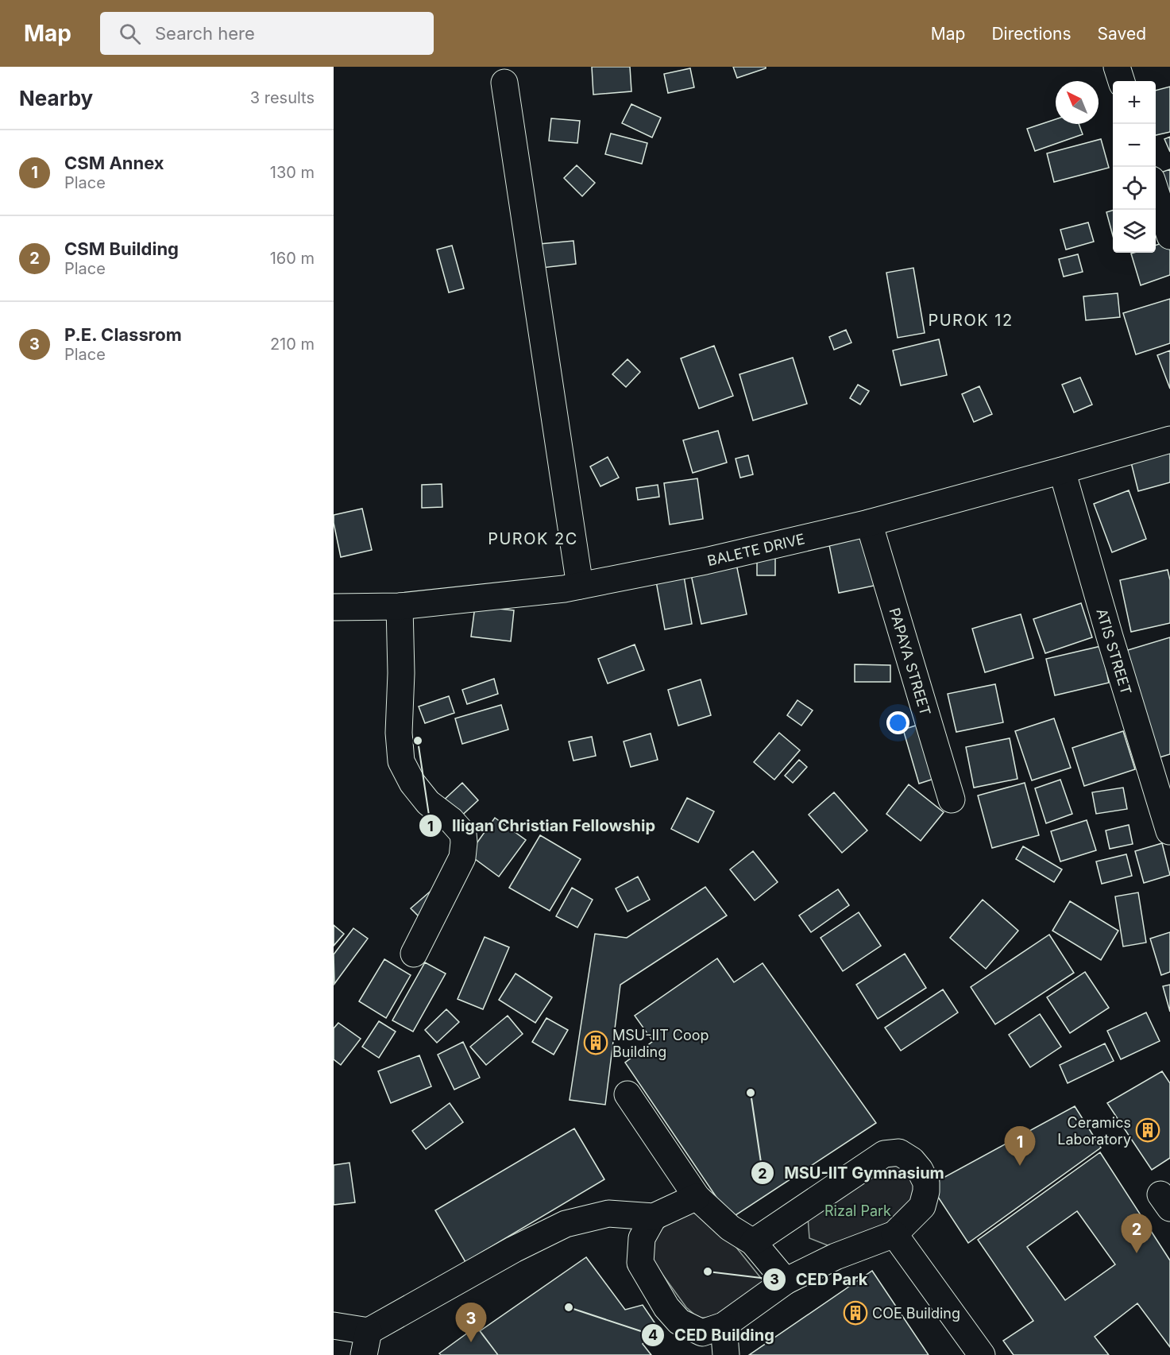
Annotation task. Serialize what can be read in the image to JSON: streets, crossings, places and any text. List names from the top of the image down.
{
  "streets": {
    "street": ["BALETE DRIVE", "ATIS STREET", "PAPAYA STREET"]
  },
  "crossings": [
    ["BALETE DRIVE", "ATIS STREET"],
    ["BALETE DRIVE", "PAPAYA STREET"]
  ],
  "districts": ["PUROK 12", "PUROK 2C"],
  "parks": ["Rizal Park"],
  "places": {
    "other": [
      "Iligan Christian Fellowship",
      "MSU-IIT Gymnasium",
      "CED Park",
      "CED Building"
    ],
    "building": ["MSU-IIT Coop Building", "Ceramics Laboratory", "COE Building"]
  },
  "north": "top left",
  "page": {
    "header": "Map",
    "search": "Search here",
    "nav": ["Map", "Directions", "Saved"],
    "heading": ["Nearby", "3 results"],
    "map_buttons": ["+", "−"],
    "list": [
      {
        "mark": "1",
        "name": "CSM Annex",
        "note": "Place",
        "value": "130 m"
      },
      {
        "mark": "2",
        "name": "CSM Building",
        "note": "Place",
        "value": "160 m"
      },
      {
        "mark": "3",
        "name": "P.E. Classrom",
        "note": "Place",
        "value": "210 m"
      }
    ],
    "pins": ["1", "2", "3"]
  }
}
